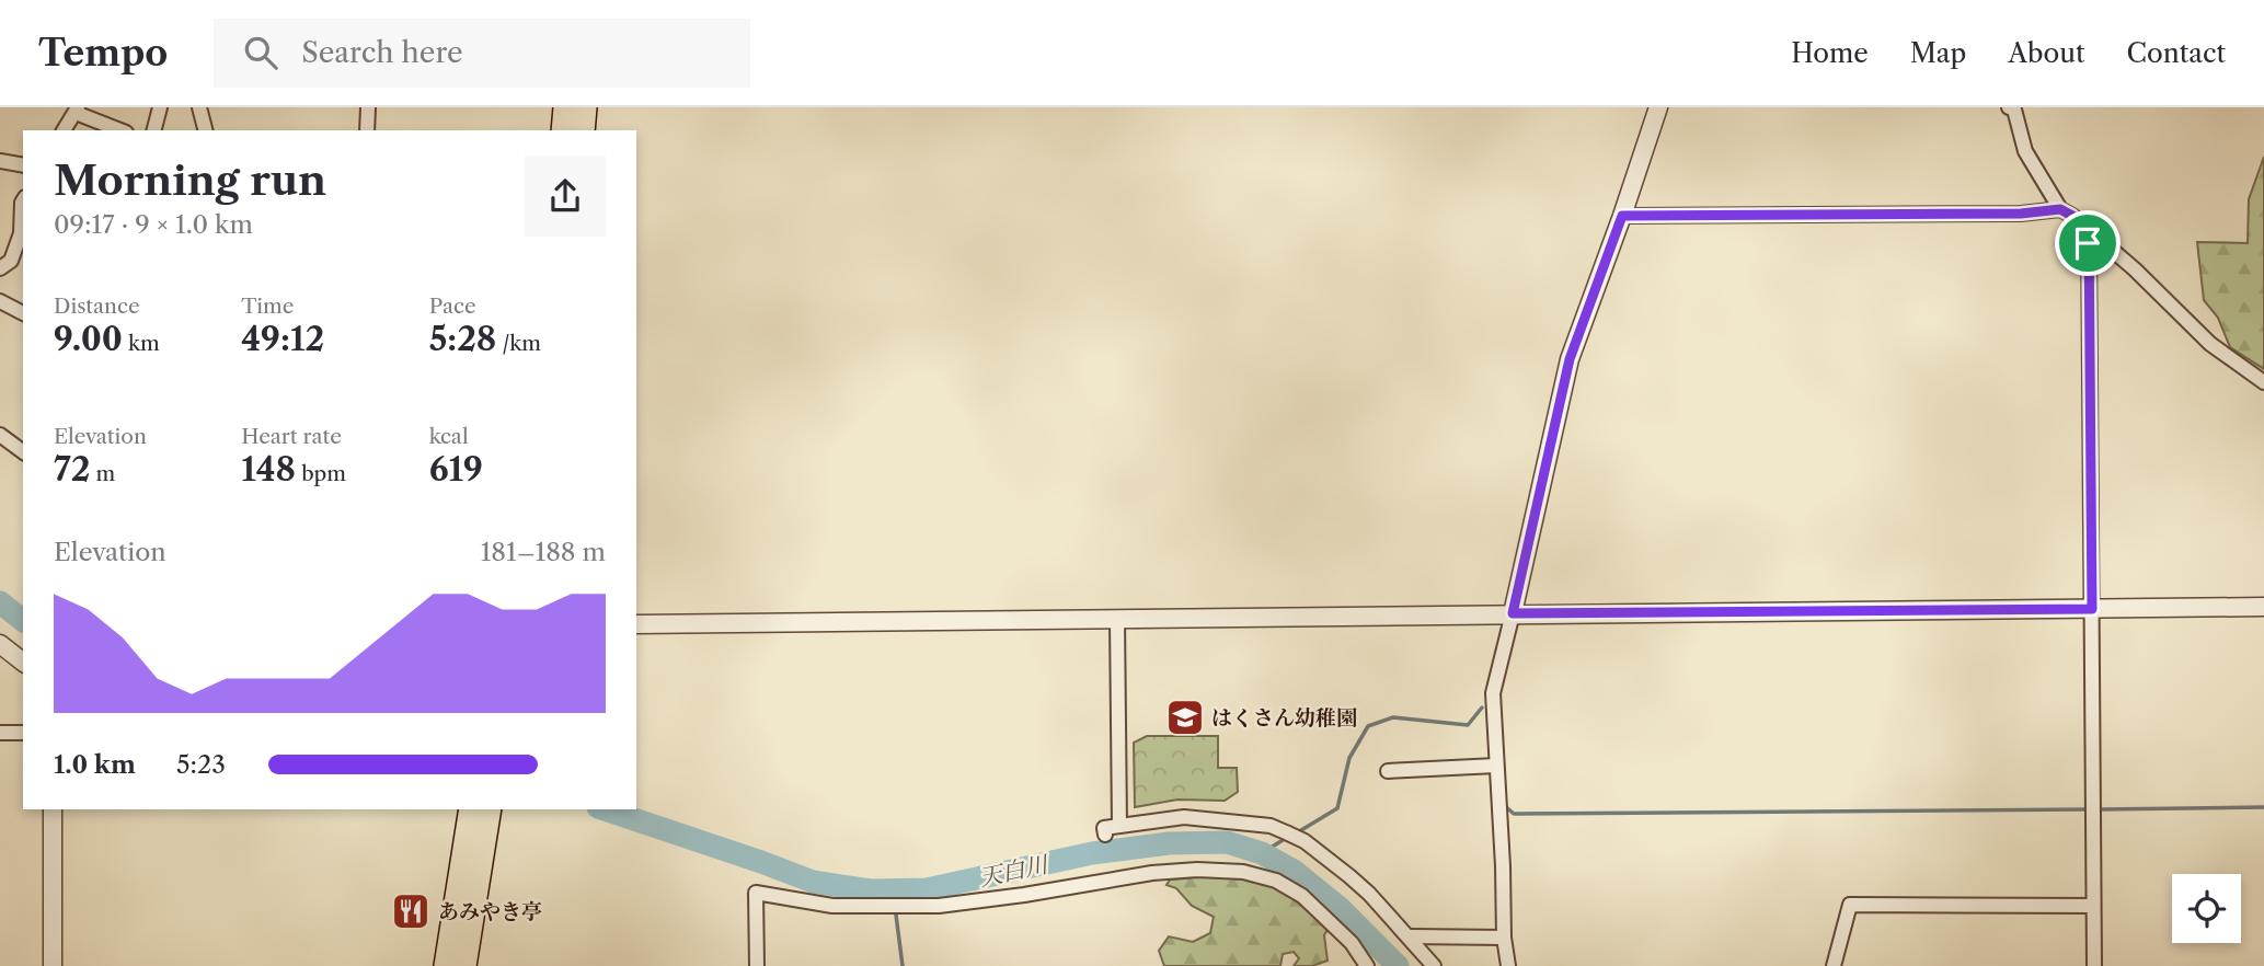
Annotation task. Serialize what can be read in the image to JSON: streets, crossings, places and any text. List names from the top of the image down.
{
  "water": ["天白川"],
  "places": {
    "school or university": ["はくさん幼稚園"],
    "restaurant": ["あみやき亭"]
  },
  "page": {
    "header": "Tempo",
    "search": "Search here",
    "nav": [
      "Home",
      "Map",
      "About",
      "Contact"
    ],
    "heading": ["Morning run", "09:17 · 9 × 1.0 km"],
    "stats": [
      ["Distance", "9.00 km"],
      ["Time", "49:12"],
      ["Pace", "5:28 /km"],
      ["Elevation", "72 m"],
      ["Heart rate", "148 bpm"],
      ["kcal", "619"]
    ],
    "chart": ["Elevation", "181–188 m"],
    "list": [
      {
        "name": "1.0 km",
        "note": "5:23"
      }
    ]
  }
}
